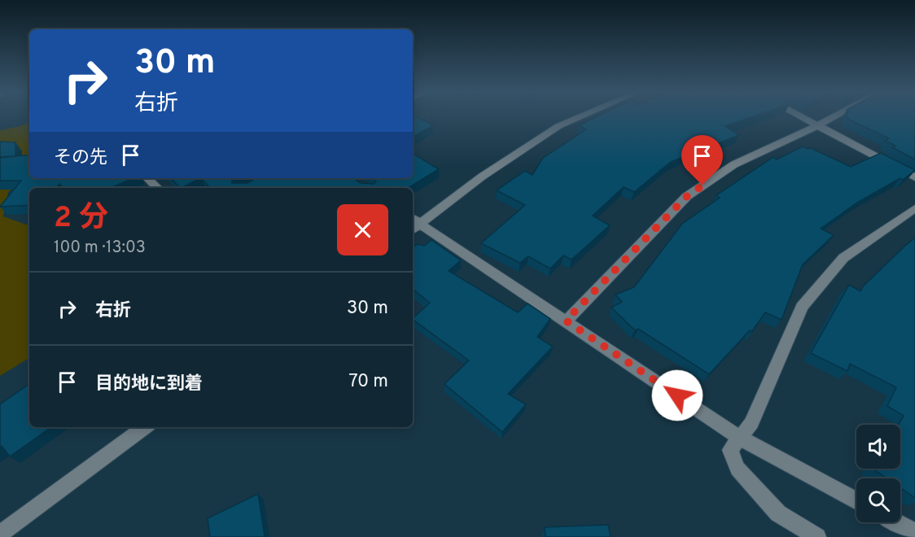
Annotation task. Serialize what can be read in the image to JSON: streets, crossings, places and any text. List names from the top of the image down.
{
  "page": {
    "turn": ["30 m", "右折"],
    "then": "その先",
    "heading": ["2 分", "100 m · 13:03"],
    "list": [
      {
        "name": "右折",
        "value": "30 m"
      },
      {
        "name": "目的地に到着",
        "value": "70 m"
      }
    ]
  }
}
